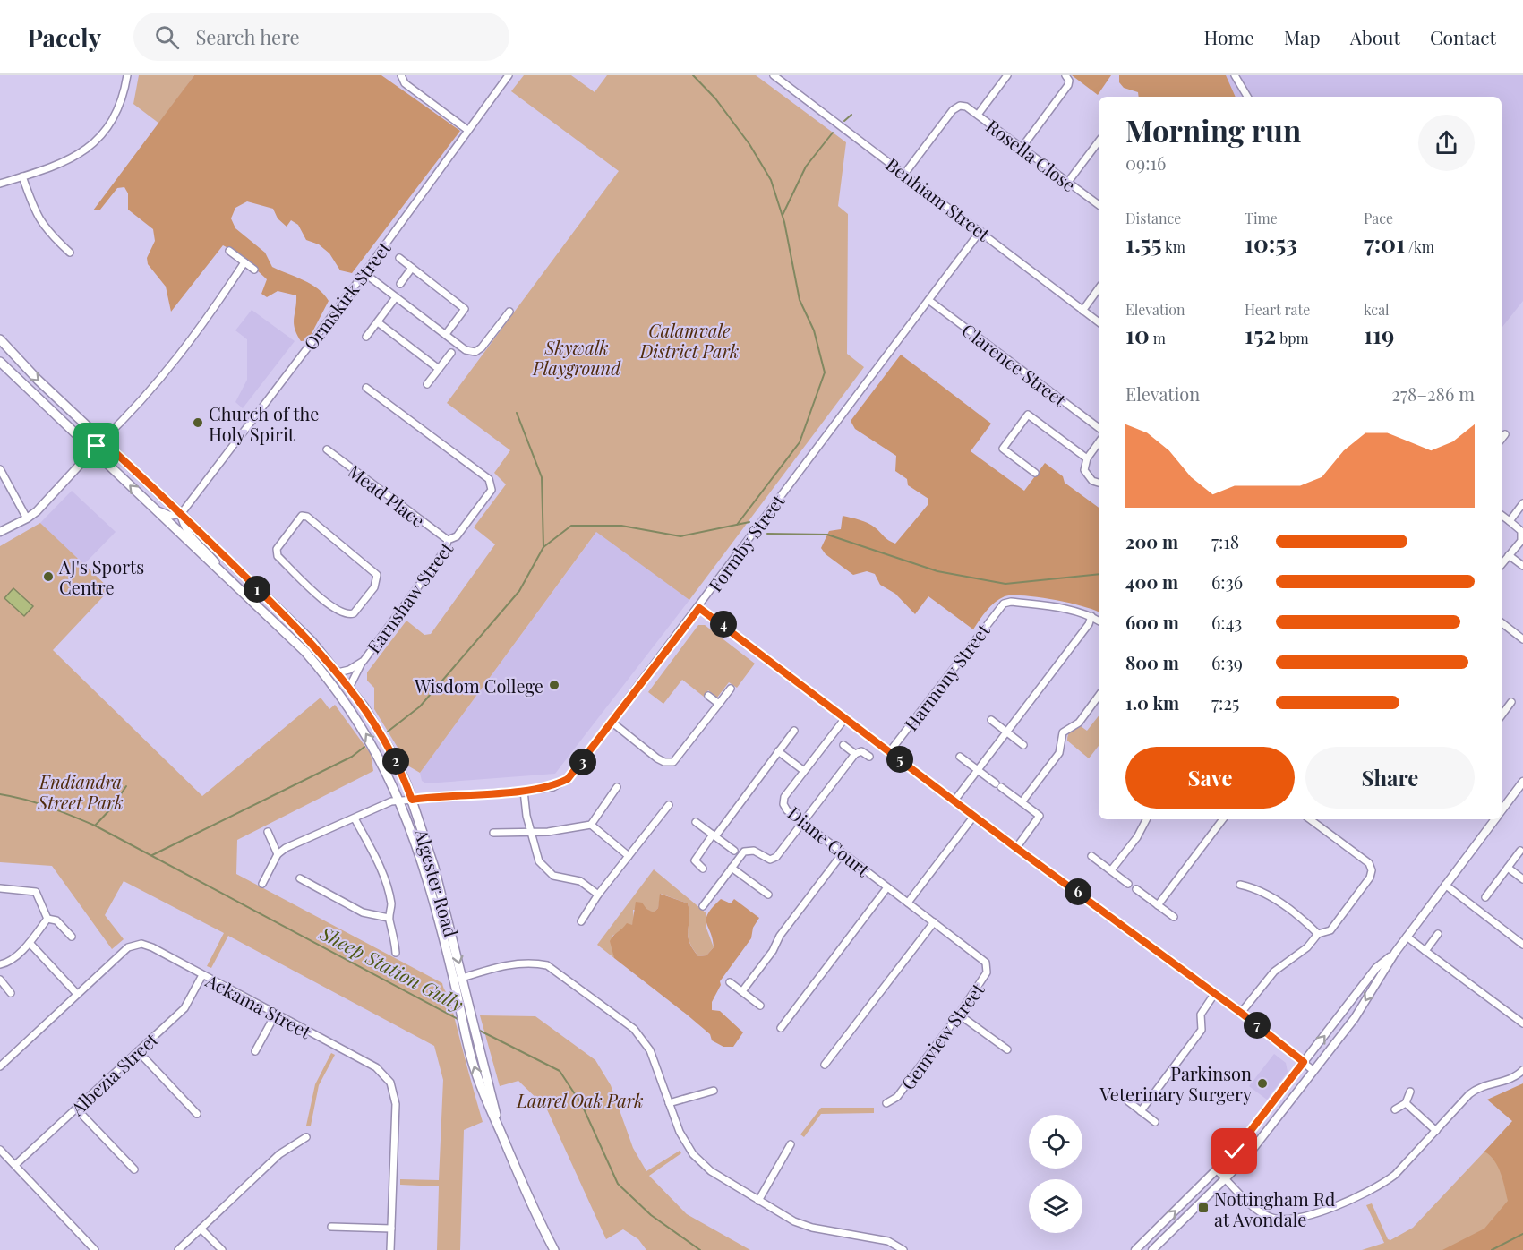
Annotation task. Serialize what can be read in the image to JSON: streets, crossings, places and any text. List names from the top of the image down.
{
  "streets": {
    "main road": ["Algester Road"],
    "street": [
      "Rosella Close",
      "Benhiam Street",
      "Ormskirk Street",
      "Clarence Street",
      "Mead Place",
      "Formby Street",
      "Earnshaw Street",
      "Harmony Street",
      "Diane Court",
      "Ackama Street",
      "Gemview Street",
      "Albezia Street"
    ]
  },
  "crossings": [
    ["Rosella Close", "Benhiam Street"],
    ["Benhiam Street", "Formby Street"],
    ["Ormskirk Street", "Algester Road"],
    ["Clarence Street", "Formby Street"],
    ["Mead Place", "Earnshaw Street"],
    ["Formby Street", "Algester Road"],
    ["Earnshaw Street", "Algester Road"],
    ["Diane Court", "Gemview Street"],
    ["Ackama Street", "Albezia Street"]
  ],
  "water": ["Sheep Station Gully"],
  "parks": [
    "Calamvale District Park",
    "Skywalk Playground",
    "Endiandra Street Park",
    "Laurel Oak Park"
  ],
  "places": {
    "other": [
      "Church of the Holy Spirit",
      "AJ's Sports Centre",
      "Wisdom College",
      "Parkinson Veterinary Surgery"
    ],
    "transit": ["Nottingham Rd at Avondale"]
  },
  "page": {
    "header": "Pacely",
    "search": "Search here",
    "nav": [
      "Home",
      "Map",
      "About",
      "Contact"
    ],
    "heading": ["Morning run", "09:16"],
    "stats": [
      ["Distance", "1.55 km"],
      ["Time", "10:53"],
      ["Pace", "7:01 /km"],
      ["Elevation", "10 m"],
      ["Heart rate", "152 bpm"],
      ["kcal", "119"]
    ],
    "chart": ["Elevation", "278–286 m"],
    "list": [
      {
        "name": "200 m",
        "note": "7:18"
      },
      {
        "name": "400 m",
        "note": "6:36"
      },
      {
        "name": "600 m",
        "note": "6:43"
      },
      {
        "name": "800 m",
        "note": "6:39"
      },
      {
        "name": "1.0 km",
        "note": "7:25"
      }
    ],
    "pins": [
      "1",
      "4",
      "5",
      "2",
      "3",
      "6",
      "7"
    ],
    "buttons": ["Save", "Share"]
  }
}
